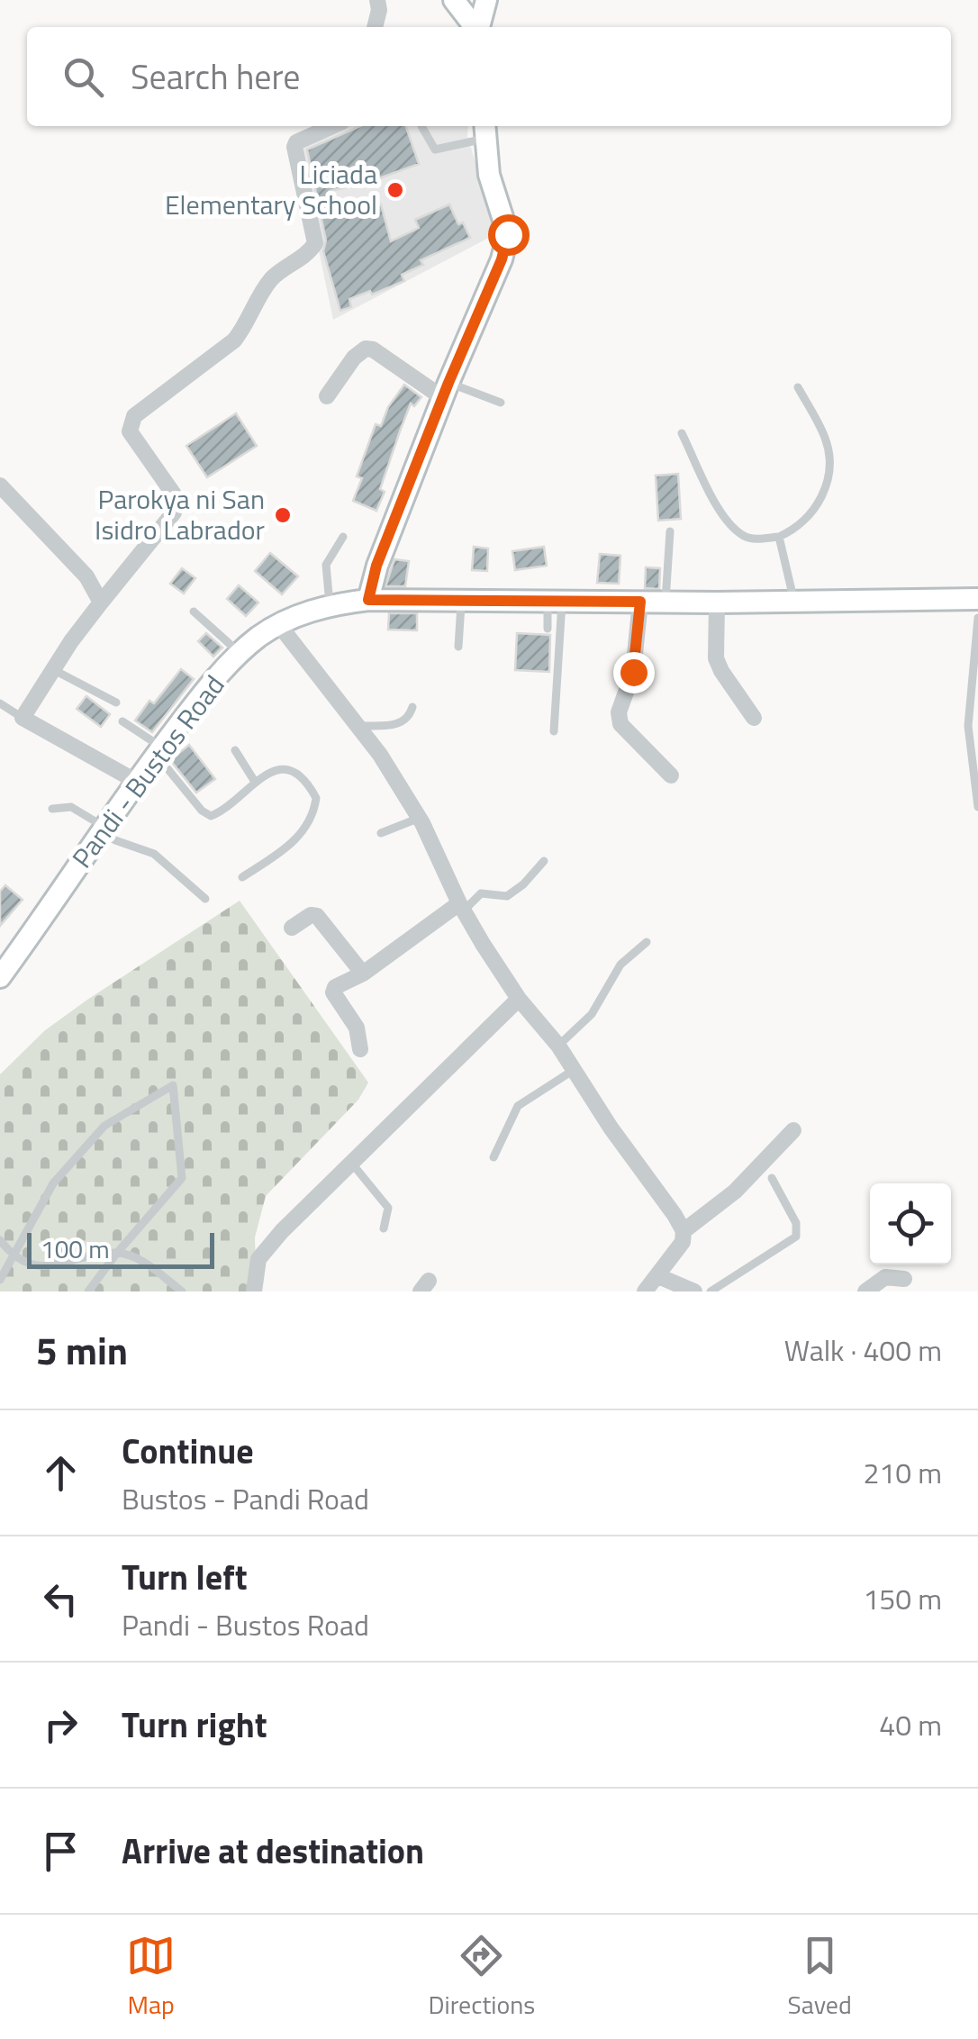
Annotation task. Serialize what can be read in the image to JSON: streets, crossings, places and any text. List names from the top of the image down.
{
  "streets": {
    "main road": ["Pandi - Bustos Road"]
  },
  "places": ["Liciada Elementary School", "Parokya ni San Isidro Labrador"],
  "scale_bar": "100 m",
  "page": {
    "search": "Search here",
    "scale": "100 m",
    "heading": ["5 min", "Walk · 400 m"],
    "list": [
      ["Continue", "Bustos - Pandi Road", "210 m"],
      ["Turn left", "Pandi - Bustos Road", "150 m"],
      ["Turn right", "40 m"],
      "Arrive at destination"
    ],
    "nav": ["Map", "Directions", "Saved"]
  }
}
